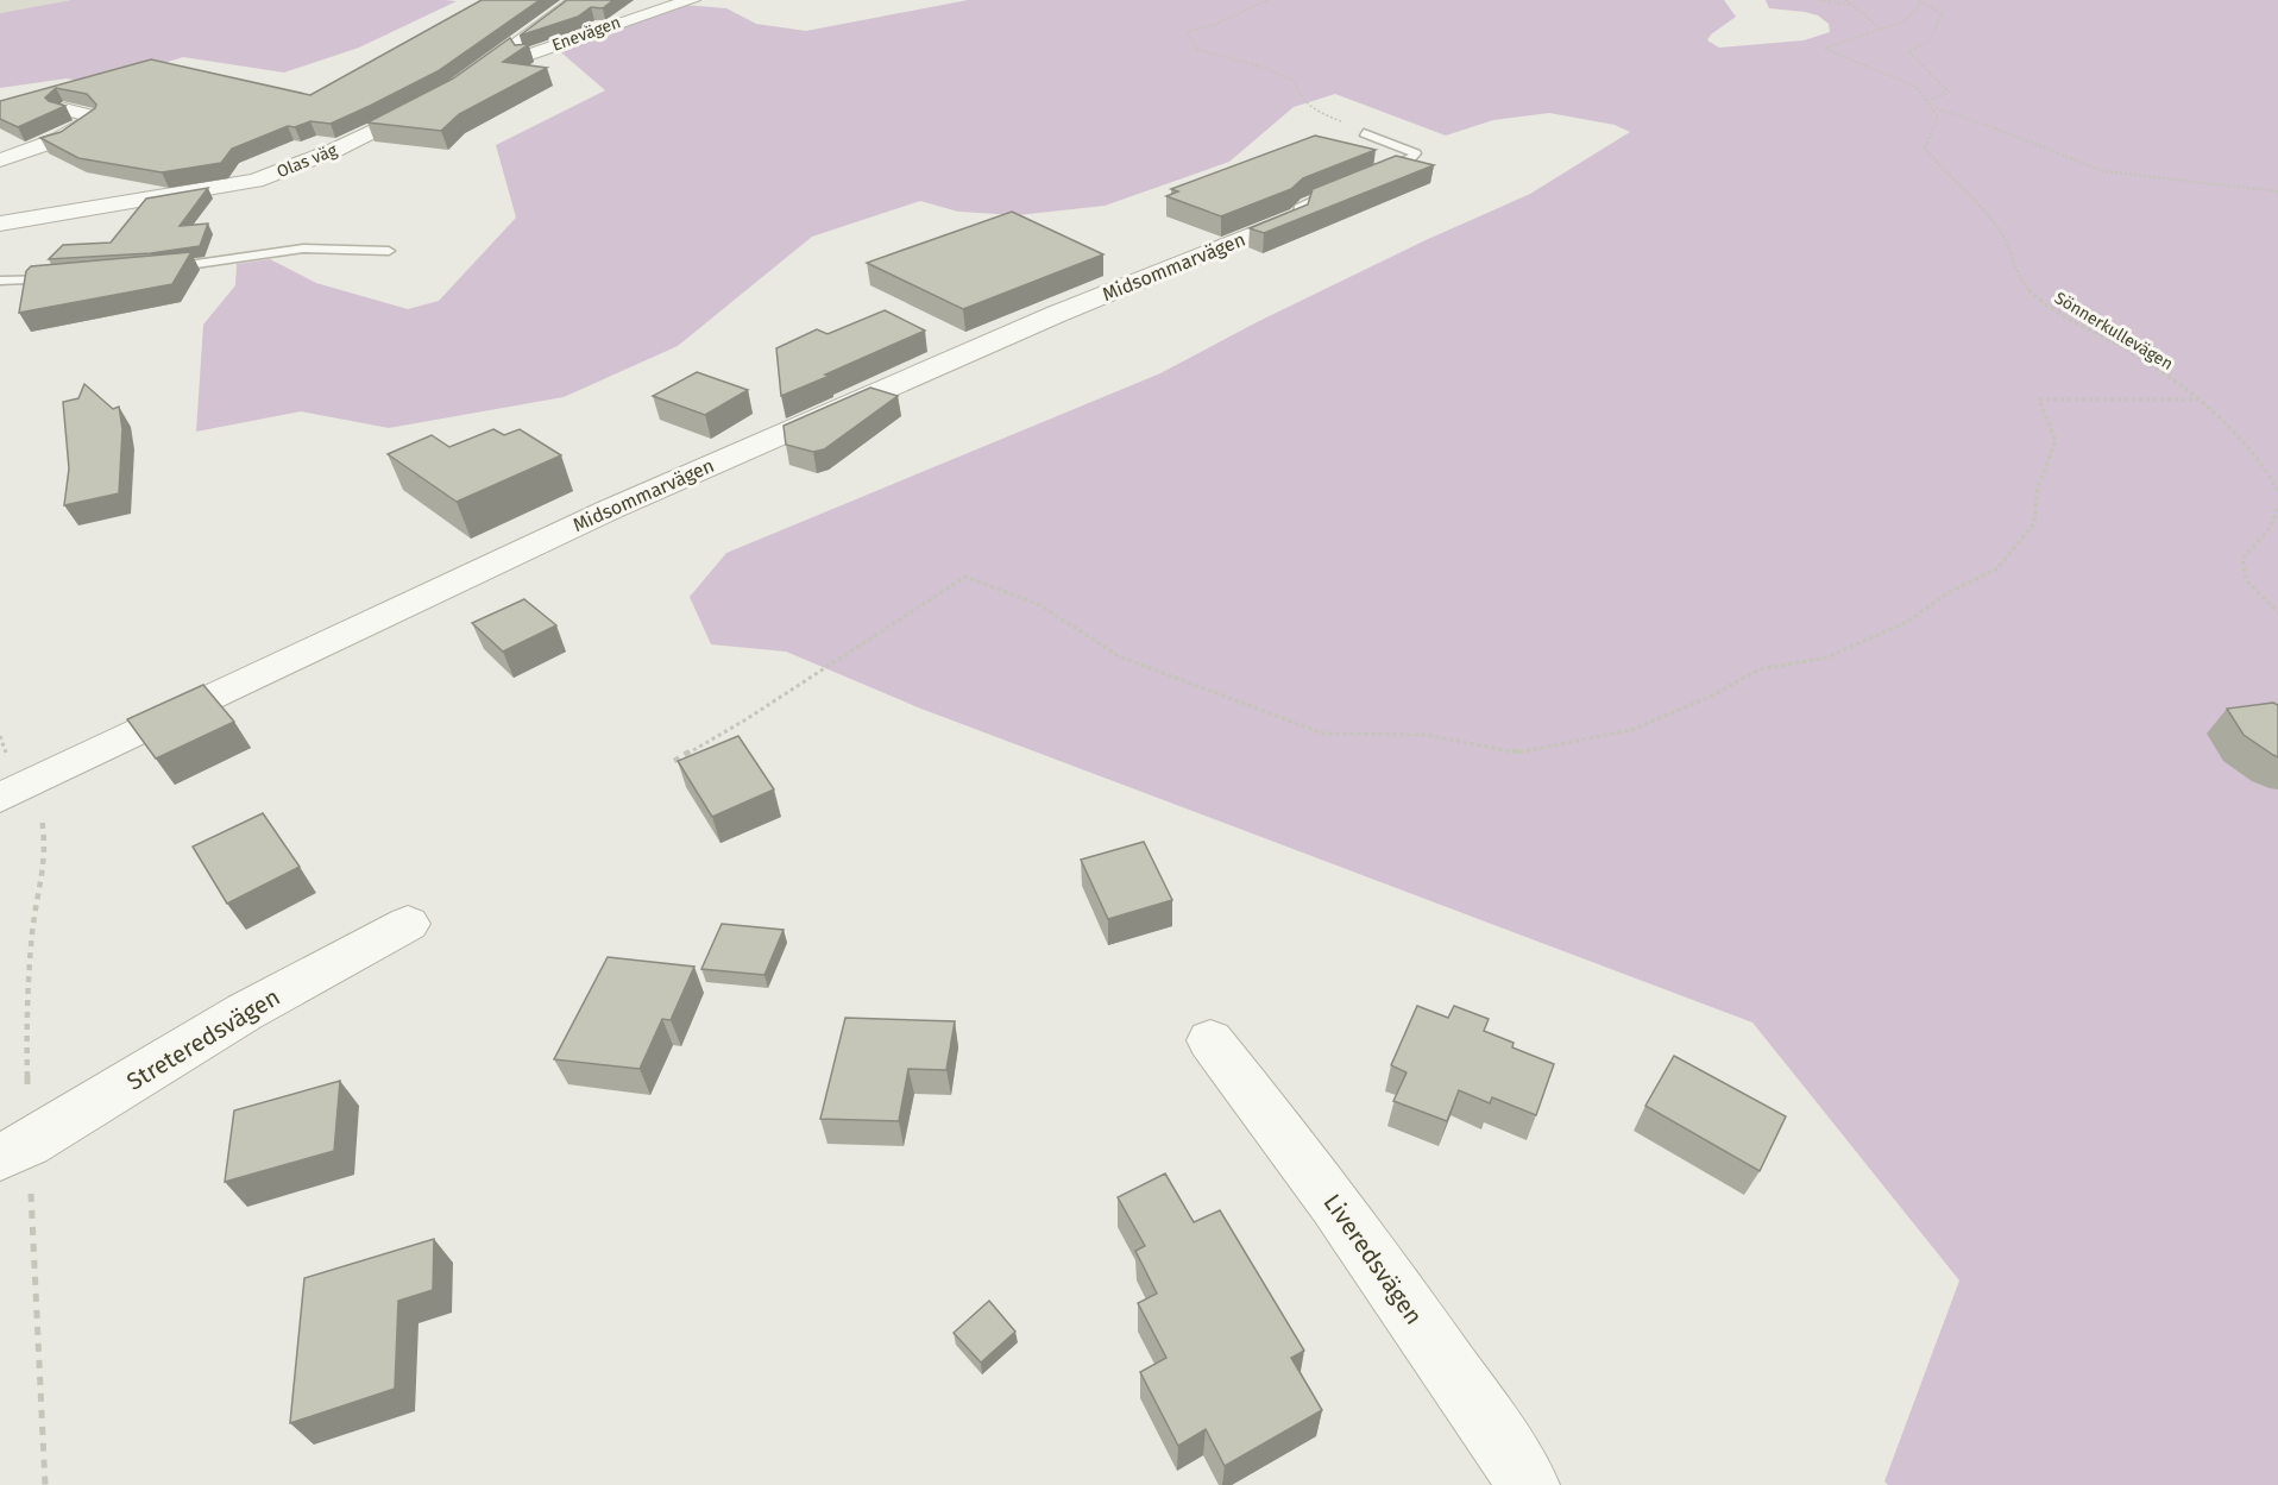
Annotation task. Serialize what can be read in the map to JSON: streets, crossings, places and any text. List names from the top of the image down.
{
  "streets": {
    "street": [
      "Enevägen",
      "Olas väg",
      "Midsommarvägen",
      "Streteredsvägen",
      "Liveredsvägen"
    ],
    "path": ["Sönnerkullevägen"]
  }
}
